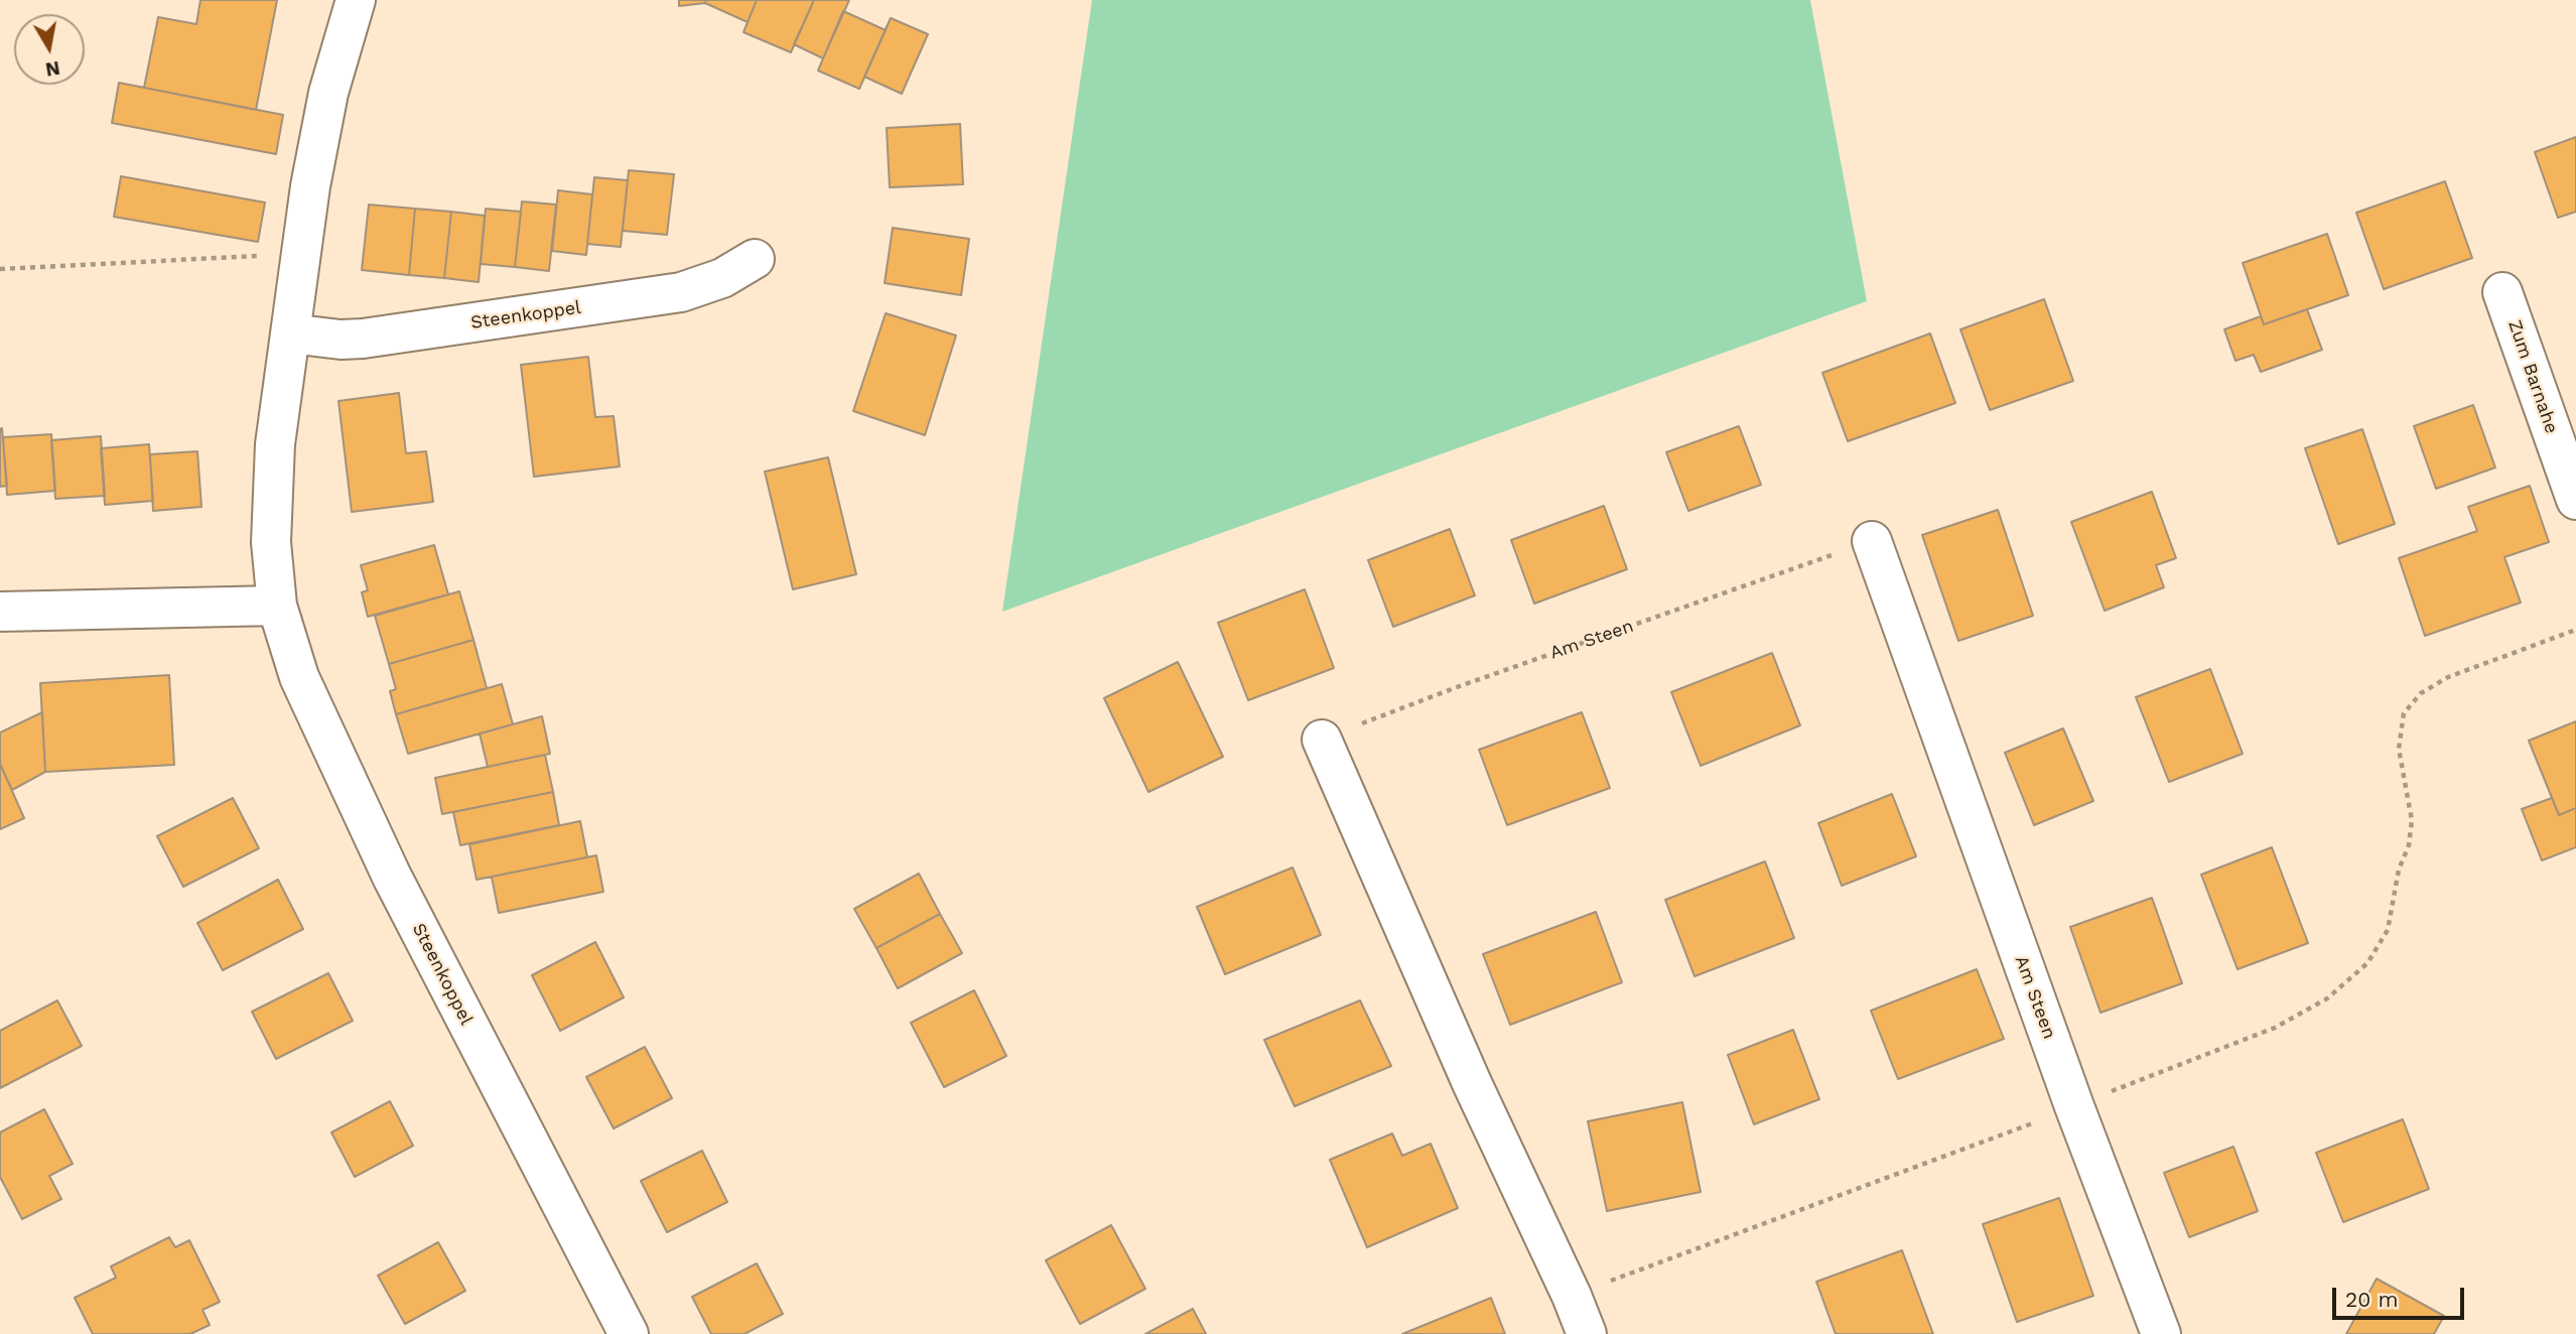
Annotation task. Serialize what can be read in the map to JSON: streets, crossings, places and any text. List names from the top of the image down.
{
  "streets": {
    "street": ["Steenkoppel", "Zum Barnahe", "Am Steen"]
  },
  "scale_bar": "20 m",
  "north": "bottom"
}
